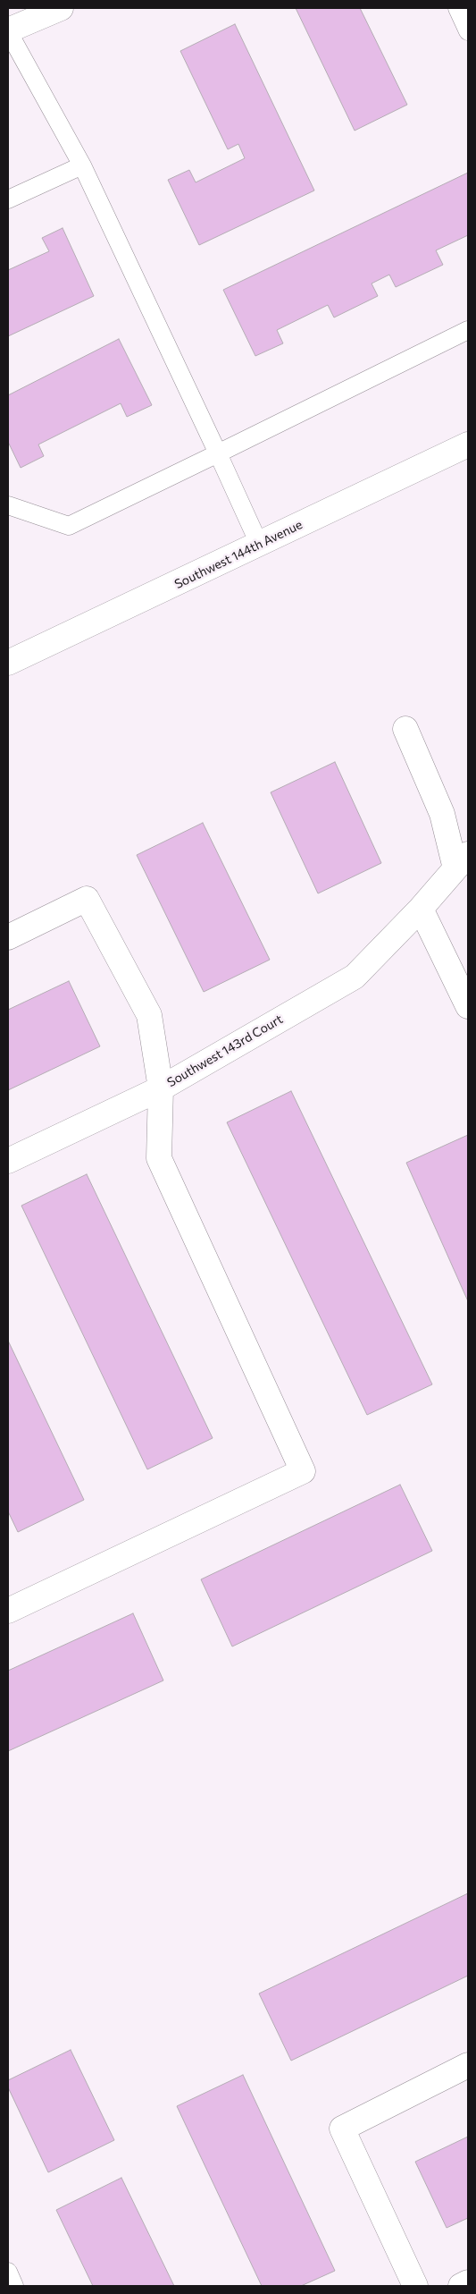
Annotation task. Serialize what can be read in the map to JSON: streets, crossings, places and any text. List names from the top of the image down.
{
  "streets": {
    "street": ["Southwest 144th Avenue", "Southwest 143rd Court"]
  }
}
